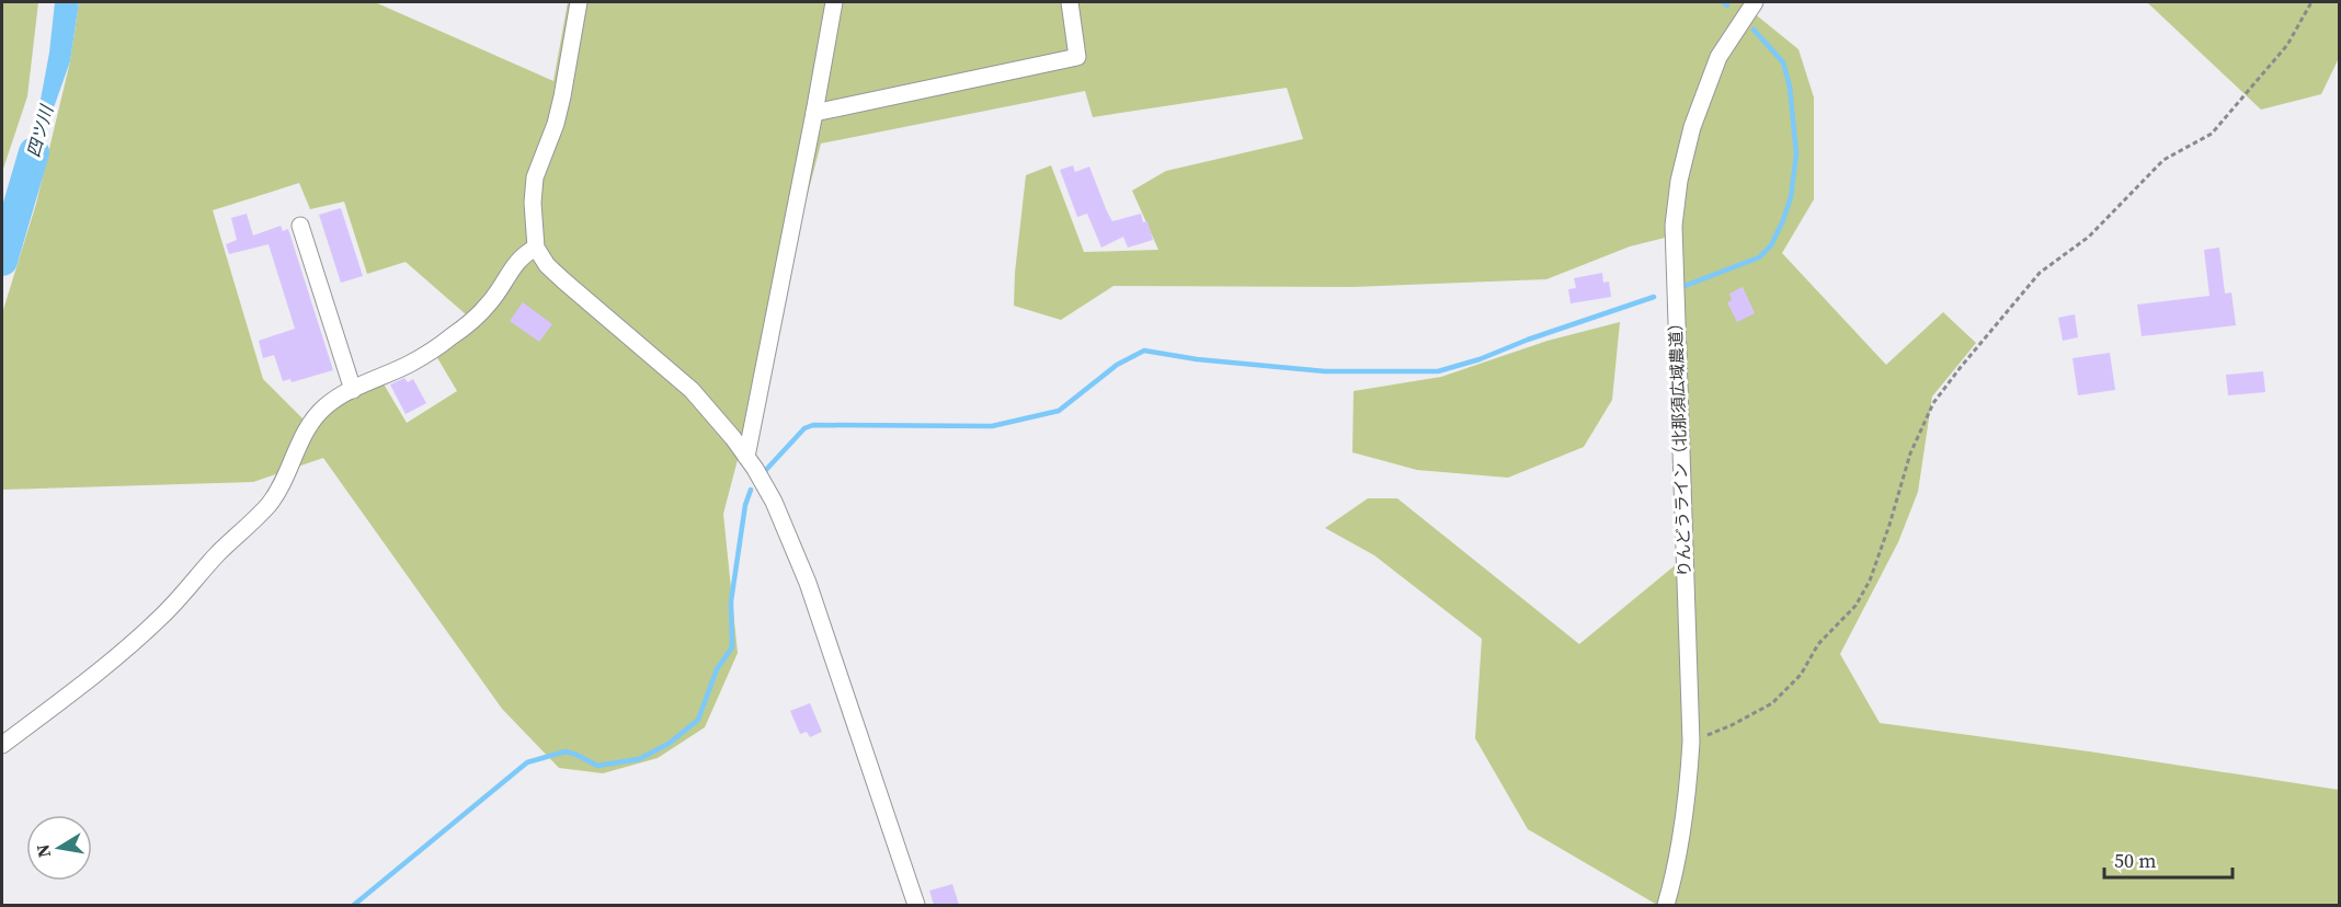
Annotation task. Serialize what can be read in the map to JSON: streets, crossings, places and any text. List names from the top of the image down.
{
  "streets": {
    "street": ["りんどうライン（北那須広域農道）"]
  },
  "water": ["四ツ川"],
  "scale_bar": "50 m",
  "north": "left"
}
